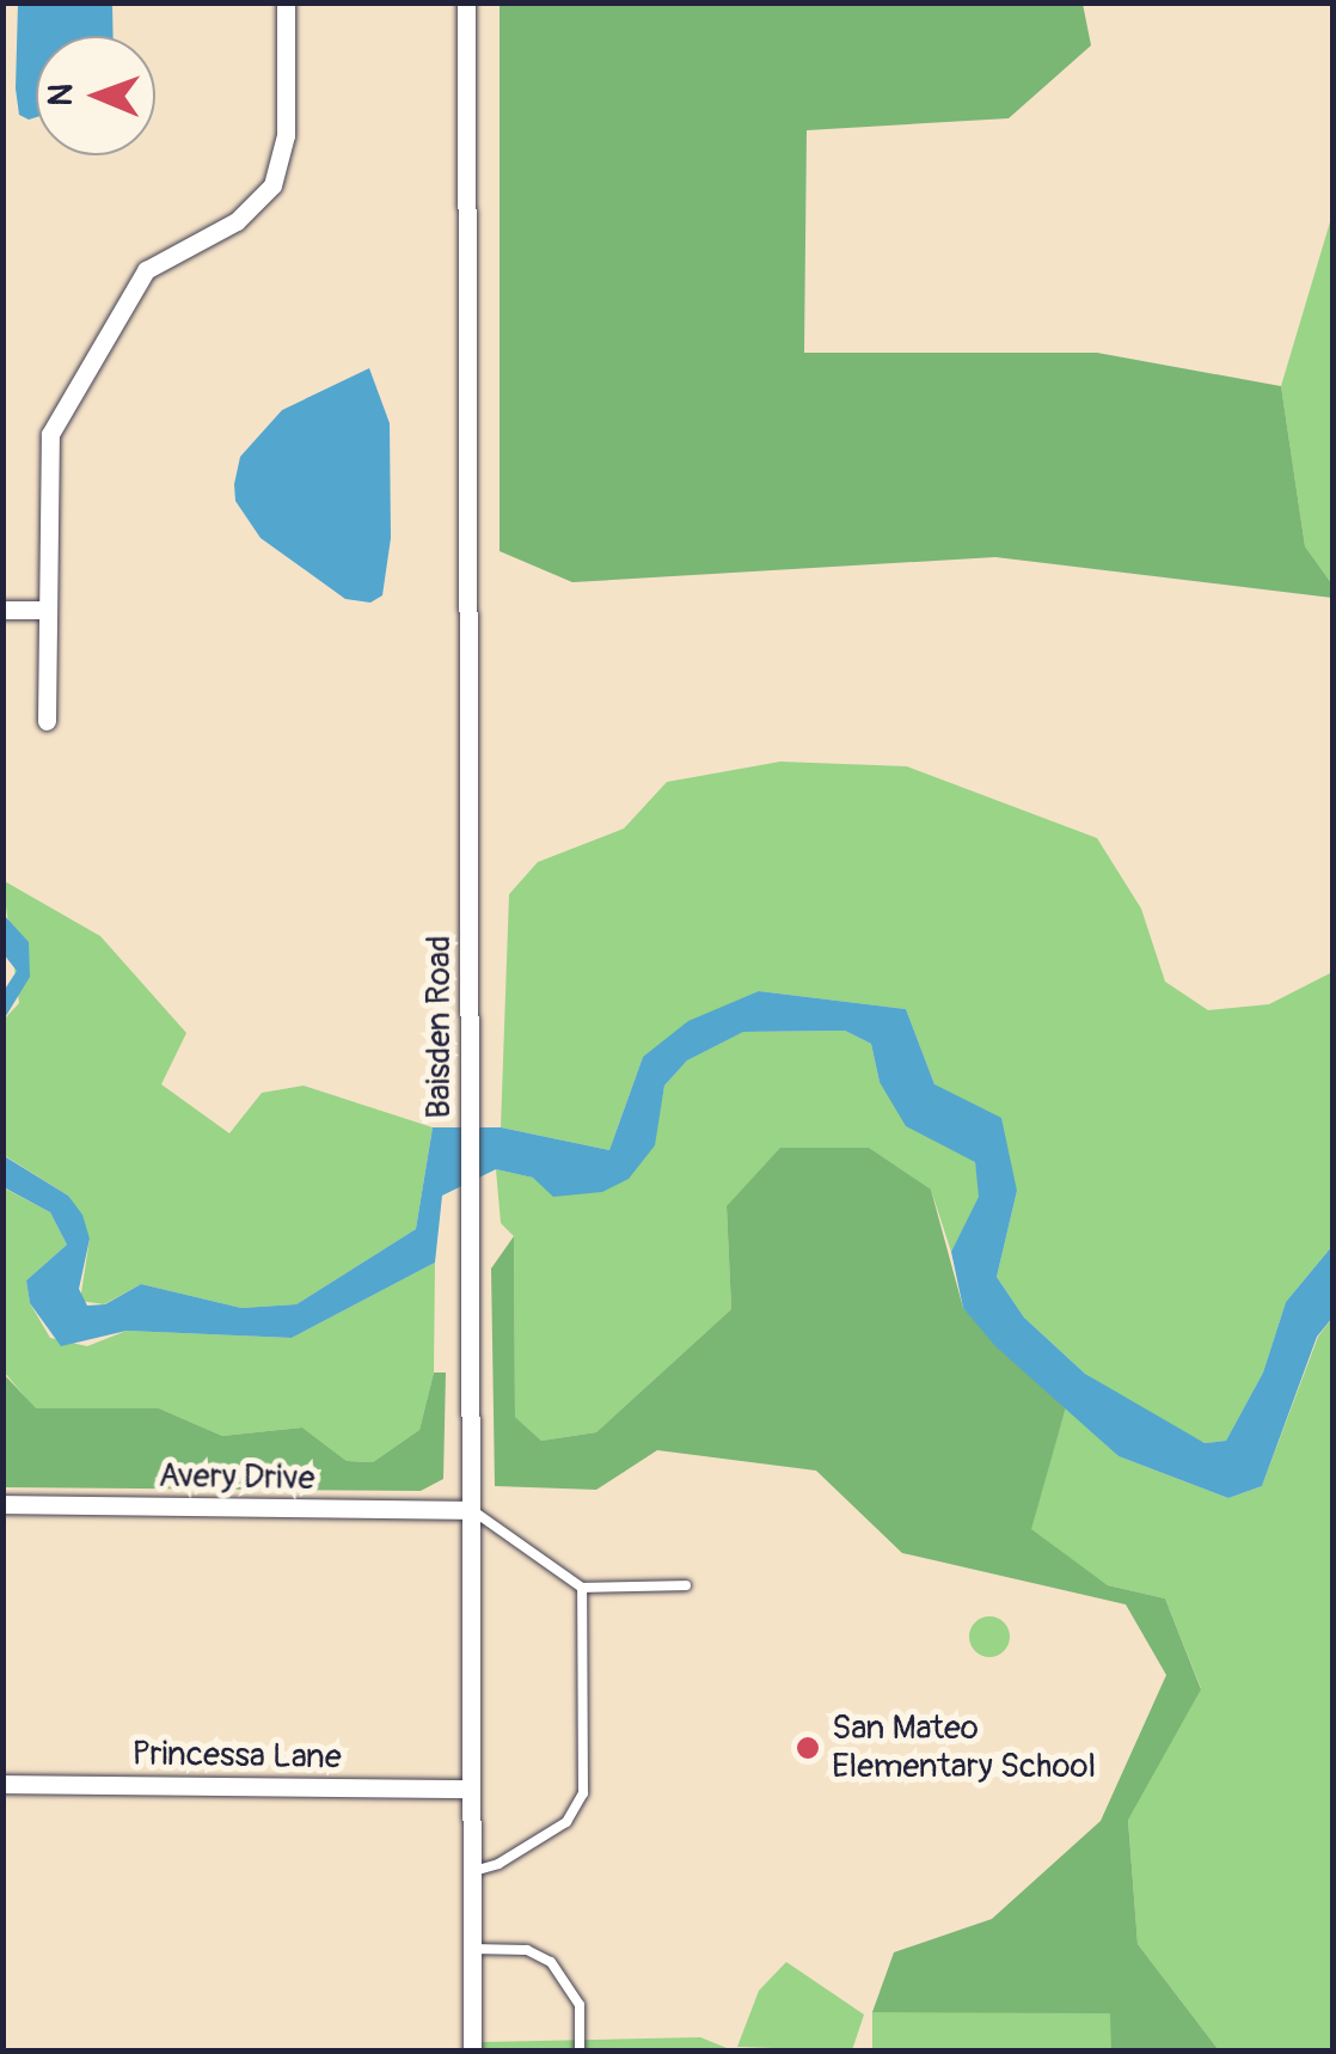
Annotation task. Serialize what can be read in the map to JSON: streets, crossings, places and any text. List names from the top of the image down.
{
  "streets": {
    "street": ["Baisden Road", "Avery Drive", "Princessa Lane"]
  },
  "crossings": [
    ["Baisden Road", "Avery Drive"],
    ["Baisden Road", "Princessa Lane"]
  ],
  "places": ["San Mateo Elementary School"],
  "north": "left"
}
